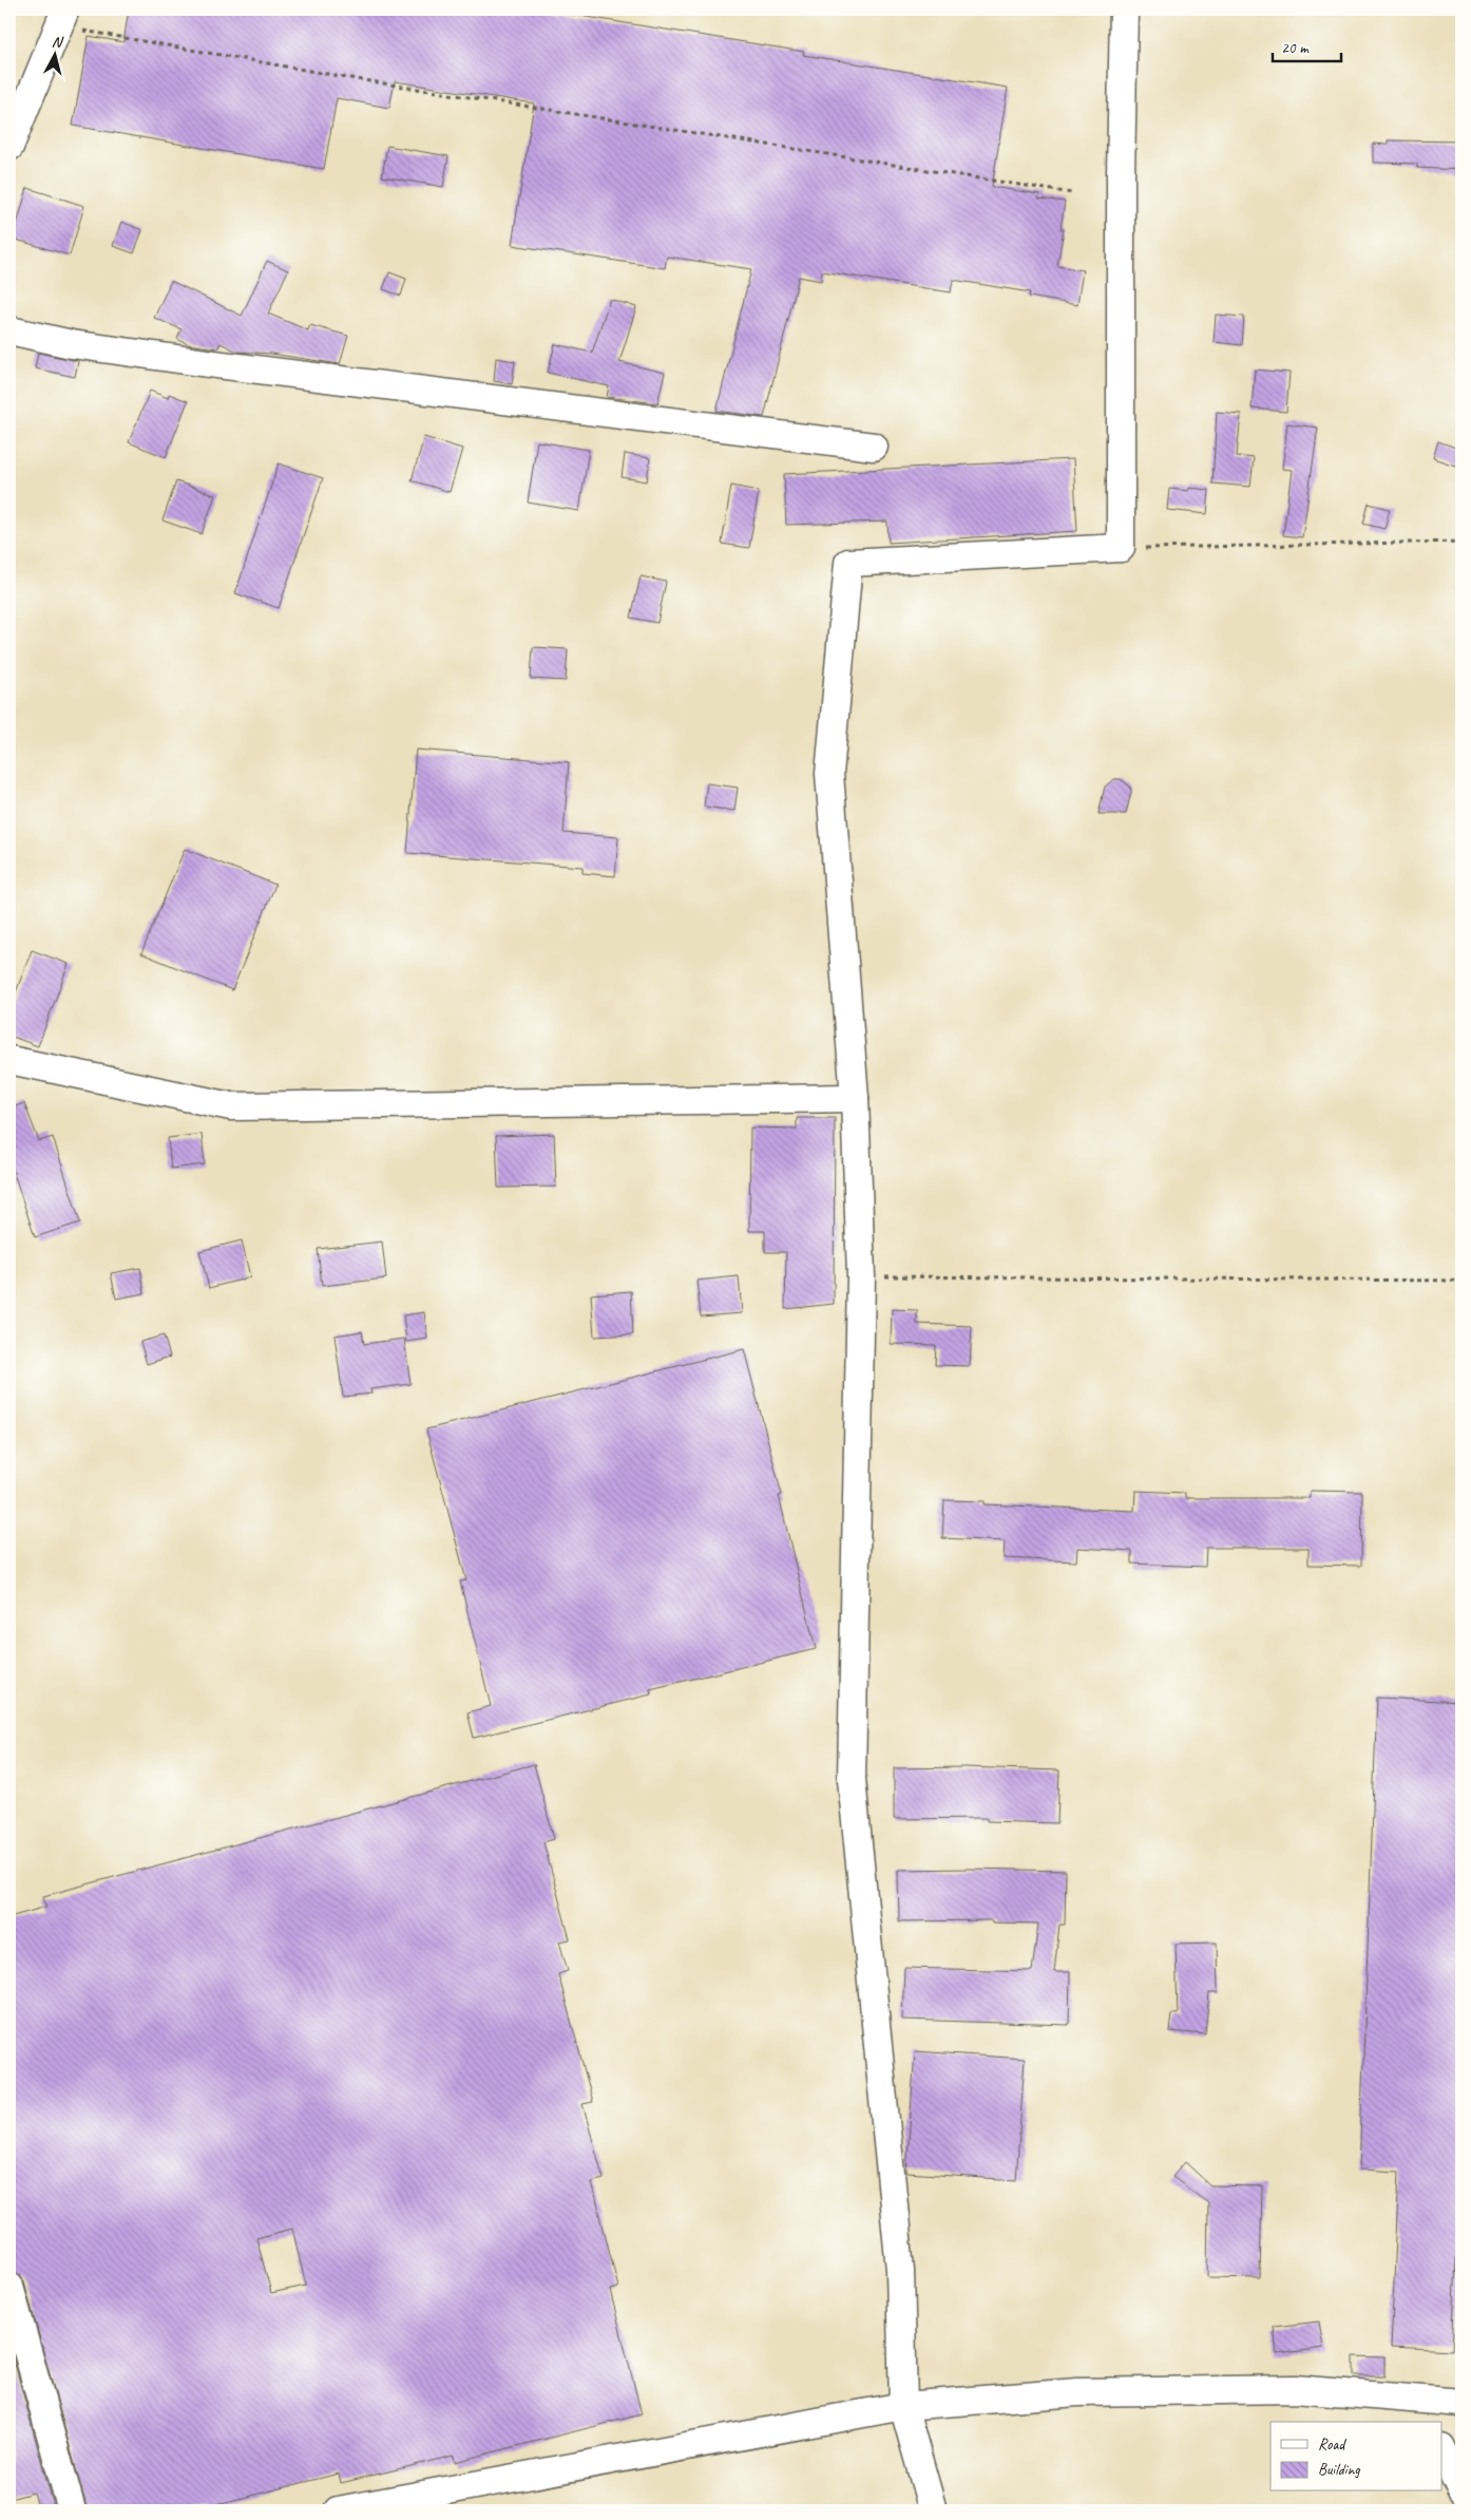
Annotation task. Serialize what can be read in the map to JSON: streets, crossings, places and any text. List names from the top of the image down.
{
  "legend": ["Road", "Building"],
  "scale_bar": "20 m",
  "north": "top"
}
